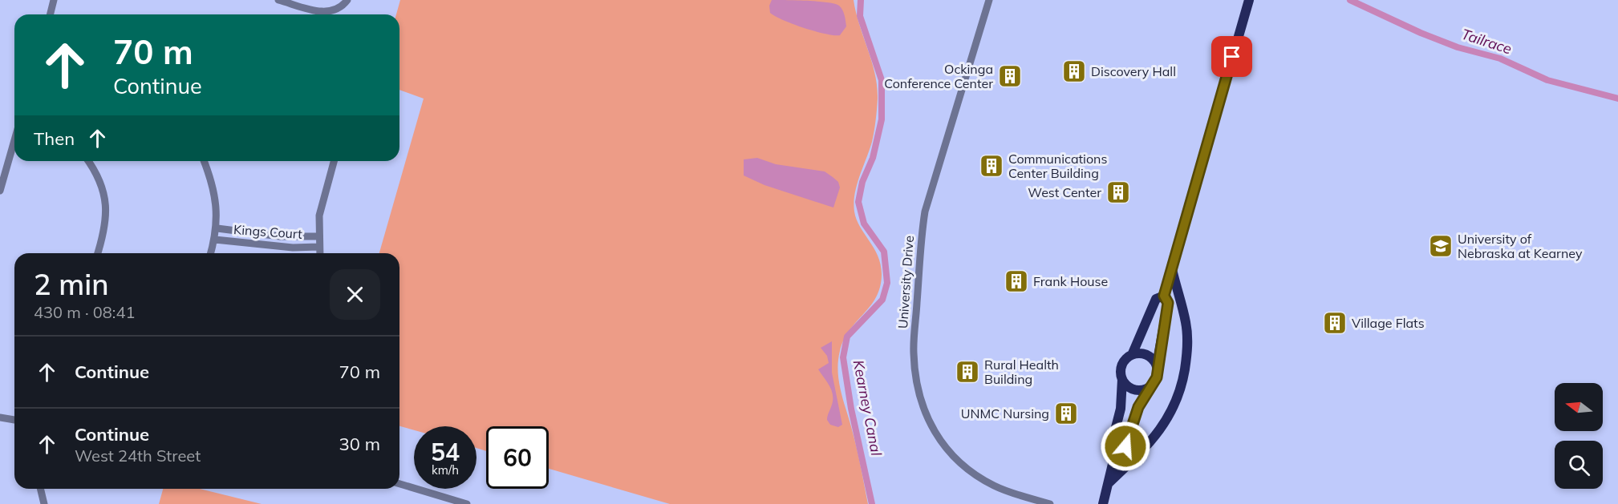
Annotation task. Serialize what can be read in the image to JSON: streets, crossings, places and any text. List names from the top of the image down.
{
  "streets": {
    "street": ["Kings Court", "University Drive"]
  },
  "water": ["Tailrace", "Kearney Canal"],
  "places": {
    "building": [
      "Discovery Hall",
      "Ockinga Conference Center",
      "Communications Center Building",
      "West Center",
      "Frank House",
      "Village Flats",
      "Rural Health Building",
      "UNMC Nursing"
    ],
    "school or university": ["University of Nebraska at Kearney"]
  },
  "north": "left",
  "page": {
    "turn": ["70 m", "Continue"],
    "then": "Then",
    "heading": ["2 min", "430 m · 08:41"],
    "list": [
      {
        "name": "Continue",
        "value": "70 m"
      },
      {
        "name": "Continue",
        "note": "West 24th Street",
        "value": "30 m"
      }
    ],
    "speed": "54 km/h",
    "limit": "60"
  }
}
